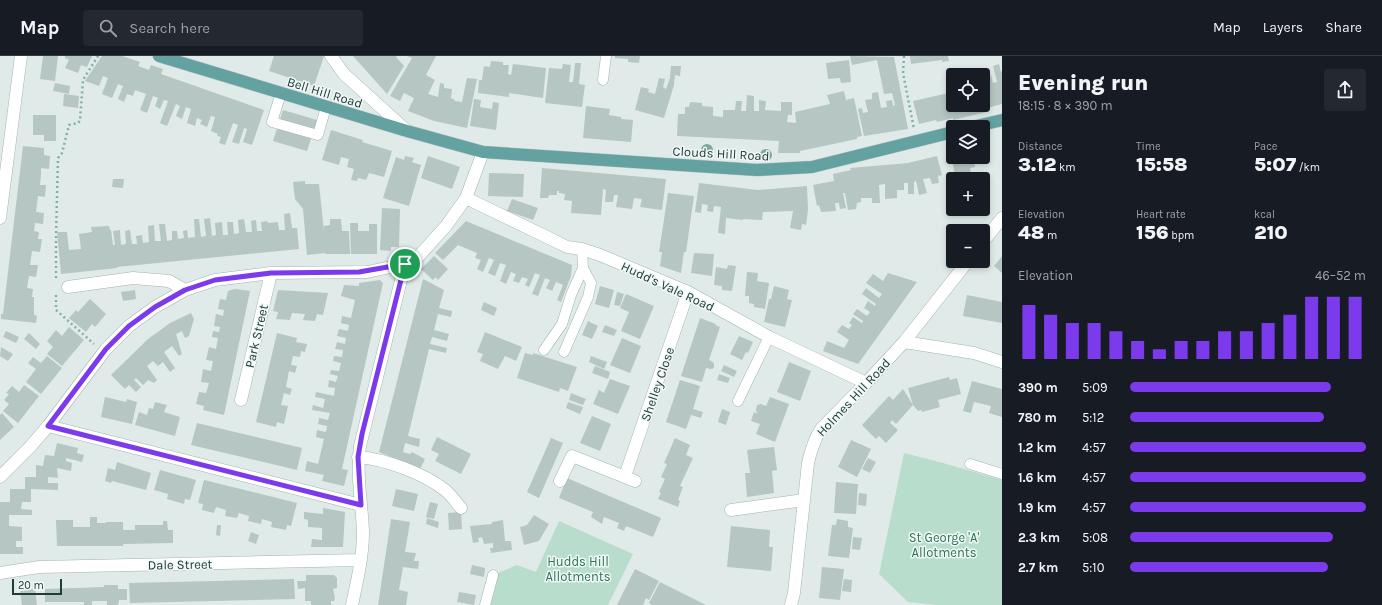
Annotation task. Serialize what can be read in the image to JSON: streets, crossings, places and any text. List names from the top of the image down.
{
  "streets": {
    "main road": ["Bell Hill Road", "Clouds Hill Road"],
    "street": [
      "Hudd's Vale Road",
      "Park Street",
      "Shelley Close",
      "Holmes Hill Road",
      "Dale Street"
    ]
  },
  "crossings": [
    ["Bell Hill Road", "Clouds Hill Road"],
    ["Hudd's Vale Road", "Shelley Close"],
    ["Hudd's Vale Road", "Holmes Hill Road"]
  ],
  "parks": ["St George 'A' Allotments", "Hudds Hill Allotments"],
  "scale_bar": "20 m",
  "page": {
    "header": "Map",
    "search": "Search here",
    "nav": ["Map", "Layers", "Share"],
    "heading": ["Evening run", "18:15 · 8 × 390 m"],
    "map_buttons": ["+", "−"],
    "stats": [
      ["Distance", "3.12 km"],
      ["Time", "15:58"],
      ["Pace", "5:07 /km"],
      ["Elevation", "48 m"],
      ["Heart rate", "156 bpm"],
      ["kcal", "210"]
    ],
    "chart": ["Elevation", "46–52 m"],
    "list": [
      {
        "name": "390 m",
        "note": "5:09"
      },
      {
        "name": "780 m",
        "note": "5:12"
      },
      {
        "name": "1.2 km",
        "note": "4:57"
      },
      {
        "name": "1.6 km",
        "note": "4:57"
      },
      {
        "name": "1.9 km",
        "note": "4:57"
      },
      {
        "name": "2.3 km",
        "note": "5:08"
      },
      {
        "name": "2.7 km",
        "note": "5:10"
      }
    ],
    "scale": "20 m"
  }
}
